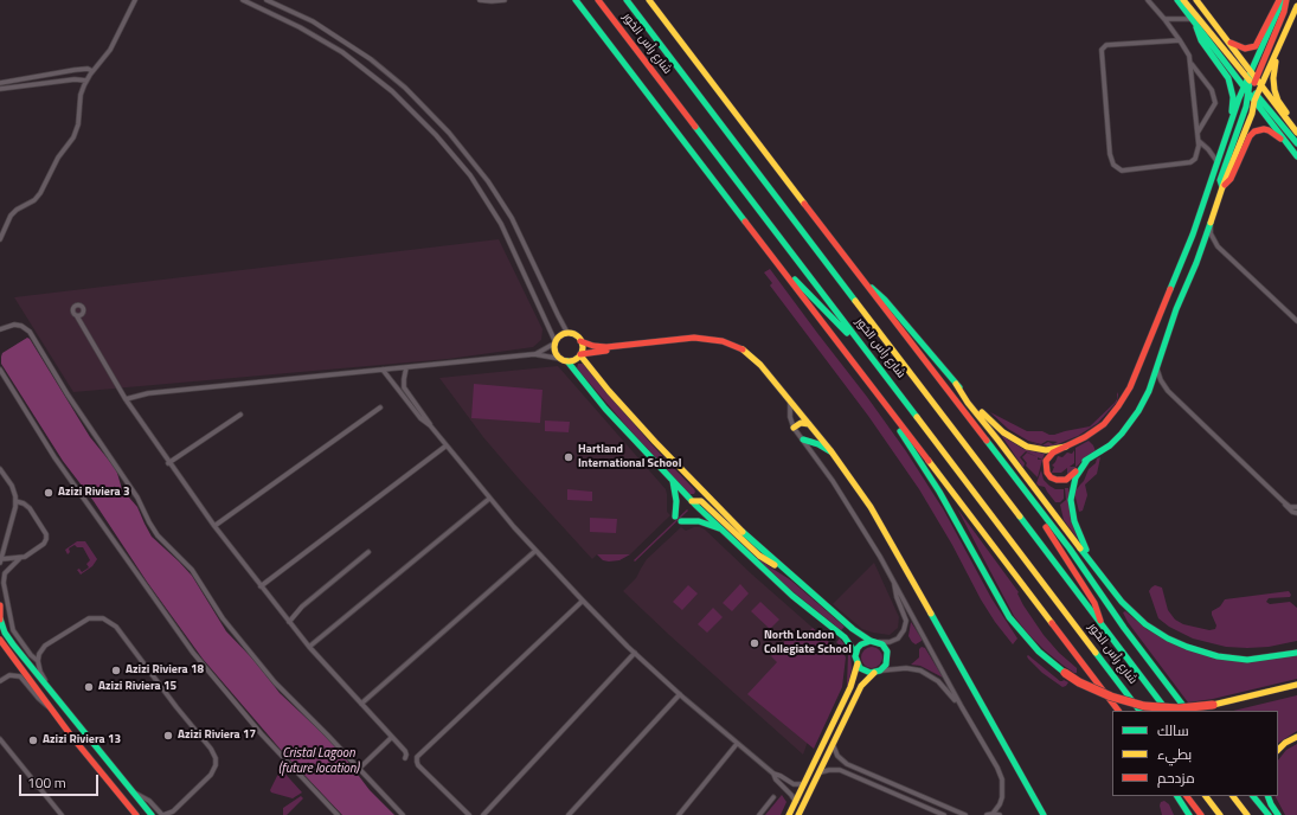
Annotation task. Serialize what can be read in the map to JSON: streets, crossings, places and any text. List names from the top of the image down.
{
  "streets": {
    "main road": ["شارع رأس الخور"]
  },
  "water": ["Cristal Lagoon (future location)"],
  "places": [
    "Hartland International School",
    "Azizi Riviera 3",
    "North London Collegiate School",
    "Azizi Riviera 18",
    "Azizi Riviera 15",
    "Azizi Riviera 17",
    "Azizi Riviera 13"
  ],
  "legend": ["سالك", "بطيء", "مزدحم"],
  "scale_bar": "100 m"
}
